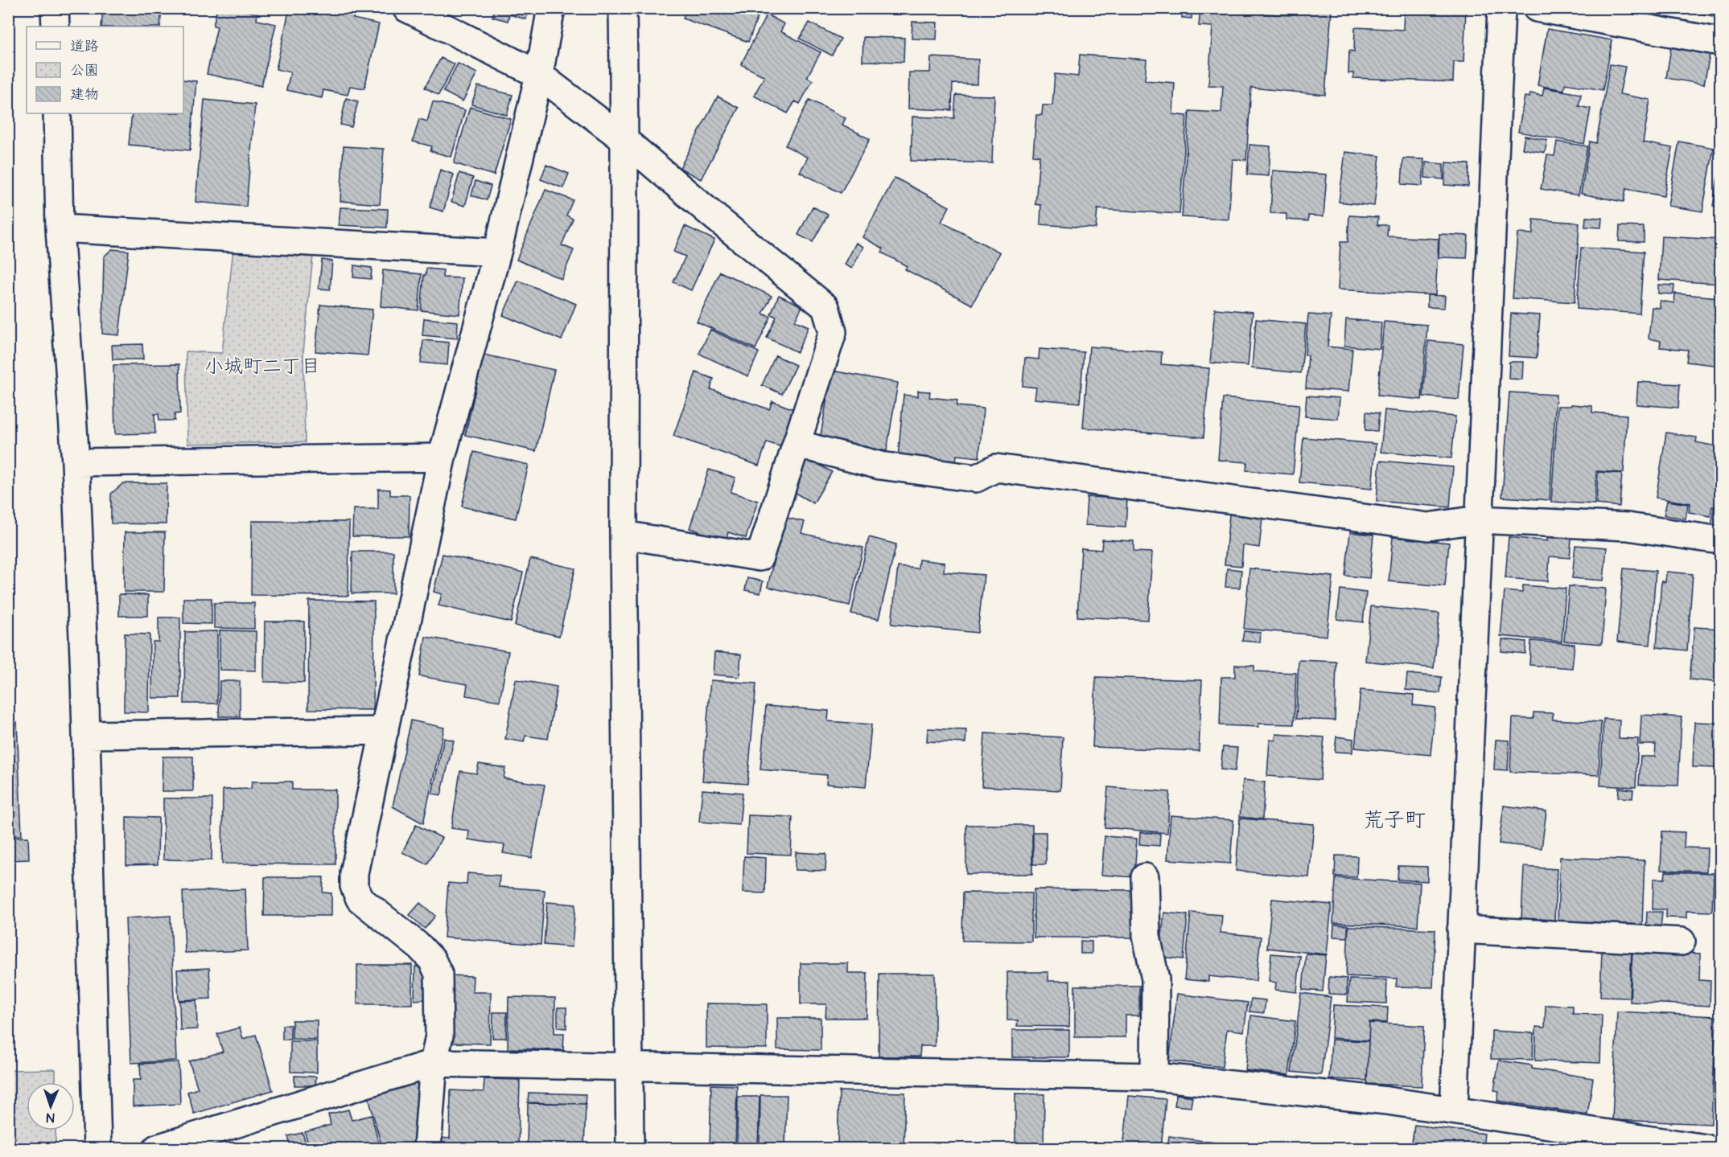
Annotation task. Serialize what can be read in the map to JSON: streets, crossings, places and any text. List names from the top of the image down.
{
  "districts": ["小城町二丁目", "荒子町"],
  "legend": ["道路", "公園", "建物"],
  "north": "bottom"
}
